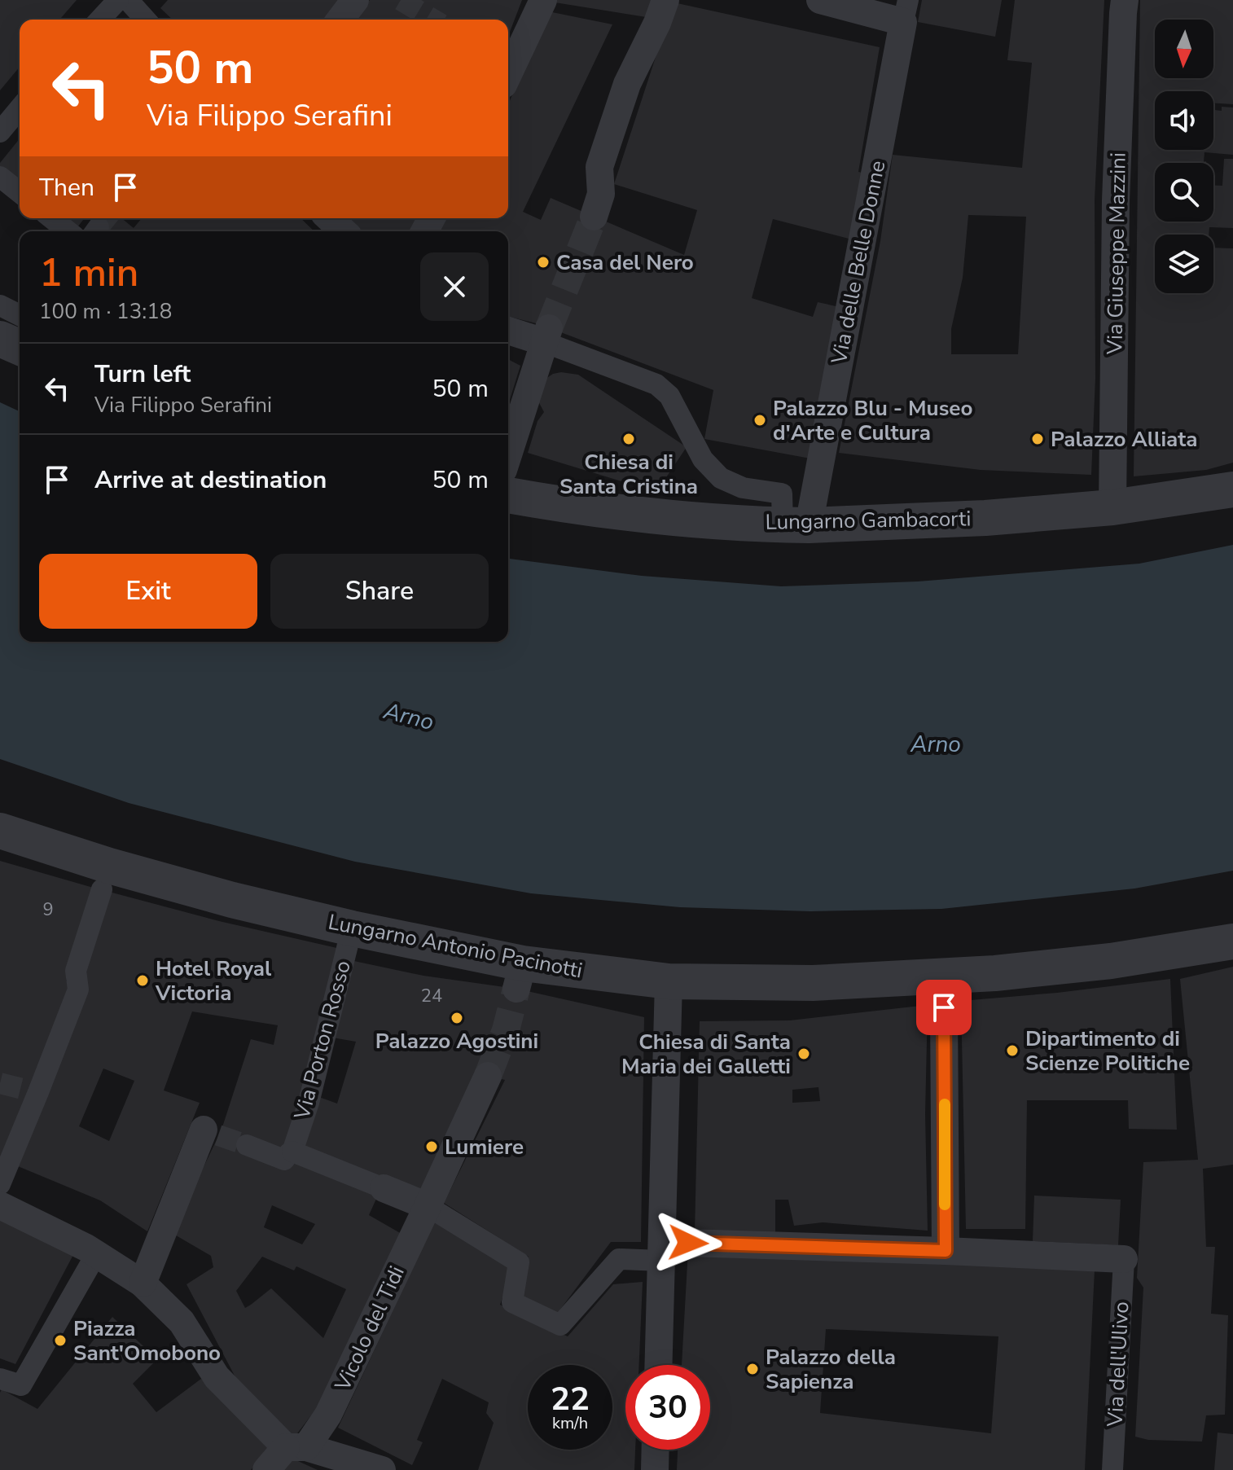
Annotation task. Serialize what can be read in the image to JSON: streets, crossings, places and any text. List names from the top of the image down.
{
  "streets": {
    "street": [
      "Via Giuseppe Mazzini",
      "Via delle Belle Donne",
      "Lungarno Gambacorti",
      "Lungarno Antonio Pacinotti",
      "Via Porton Rosso",
      "Vicolo del Tidi",
      "Via dell'Ulivo"
    ]
  },
  "crossings": [
    ["Via Giuseppe Mazzini", "Lungarno Gambacorti"],
    ["Via delle Belle Donne", "Lungarno Gambacorti"],
    ["Lungarno Antonio Pacinotti", "Via Porton Rosso"]
  ],
  "water": ["Arno"],
  "places": [
    "Casa del Nero",
    "Palazzo Blu - Museo d'Arte e Cultura",
    "Chiesa di Santa Cristina",
    "Palazzo Alliata",
    "Hotel Royal Victoria",
    "Palazzo Agostini",
    "Dipartimento di Scienze Politiche",
    "Chiesa di Santa Maria dei Galletti",
    "Lumiere",
    "Piazza Sant'Omobono",
    "Palazzo della Sapienza"
  ],
  "house_numbers": ["9", "24"],
  "north": "bottom",
  "page": {
    "turn": ["50 m", "Via Filippo Serafini"],
    "then": "Then",
    "heading": ["1 min", "100 m · 13:18"],
    "list": [
      {
        "name": "Turn left",
        "note": "Via Filippo Serafini",
        "value": "50 m"
      },
      {
        "name": "Arrive at destination",
        "value": "50 m"
      }
    ],
    "buttons": ["Exit", "Share"],
    "speed": "22 km/h",
    "limit": "30"
  }
}
